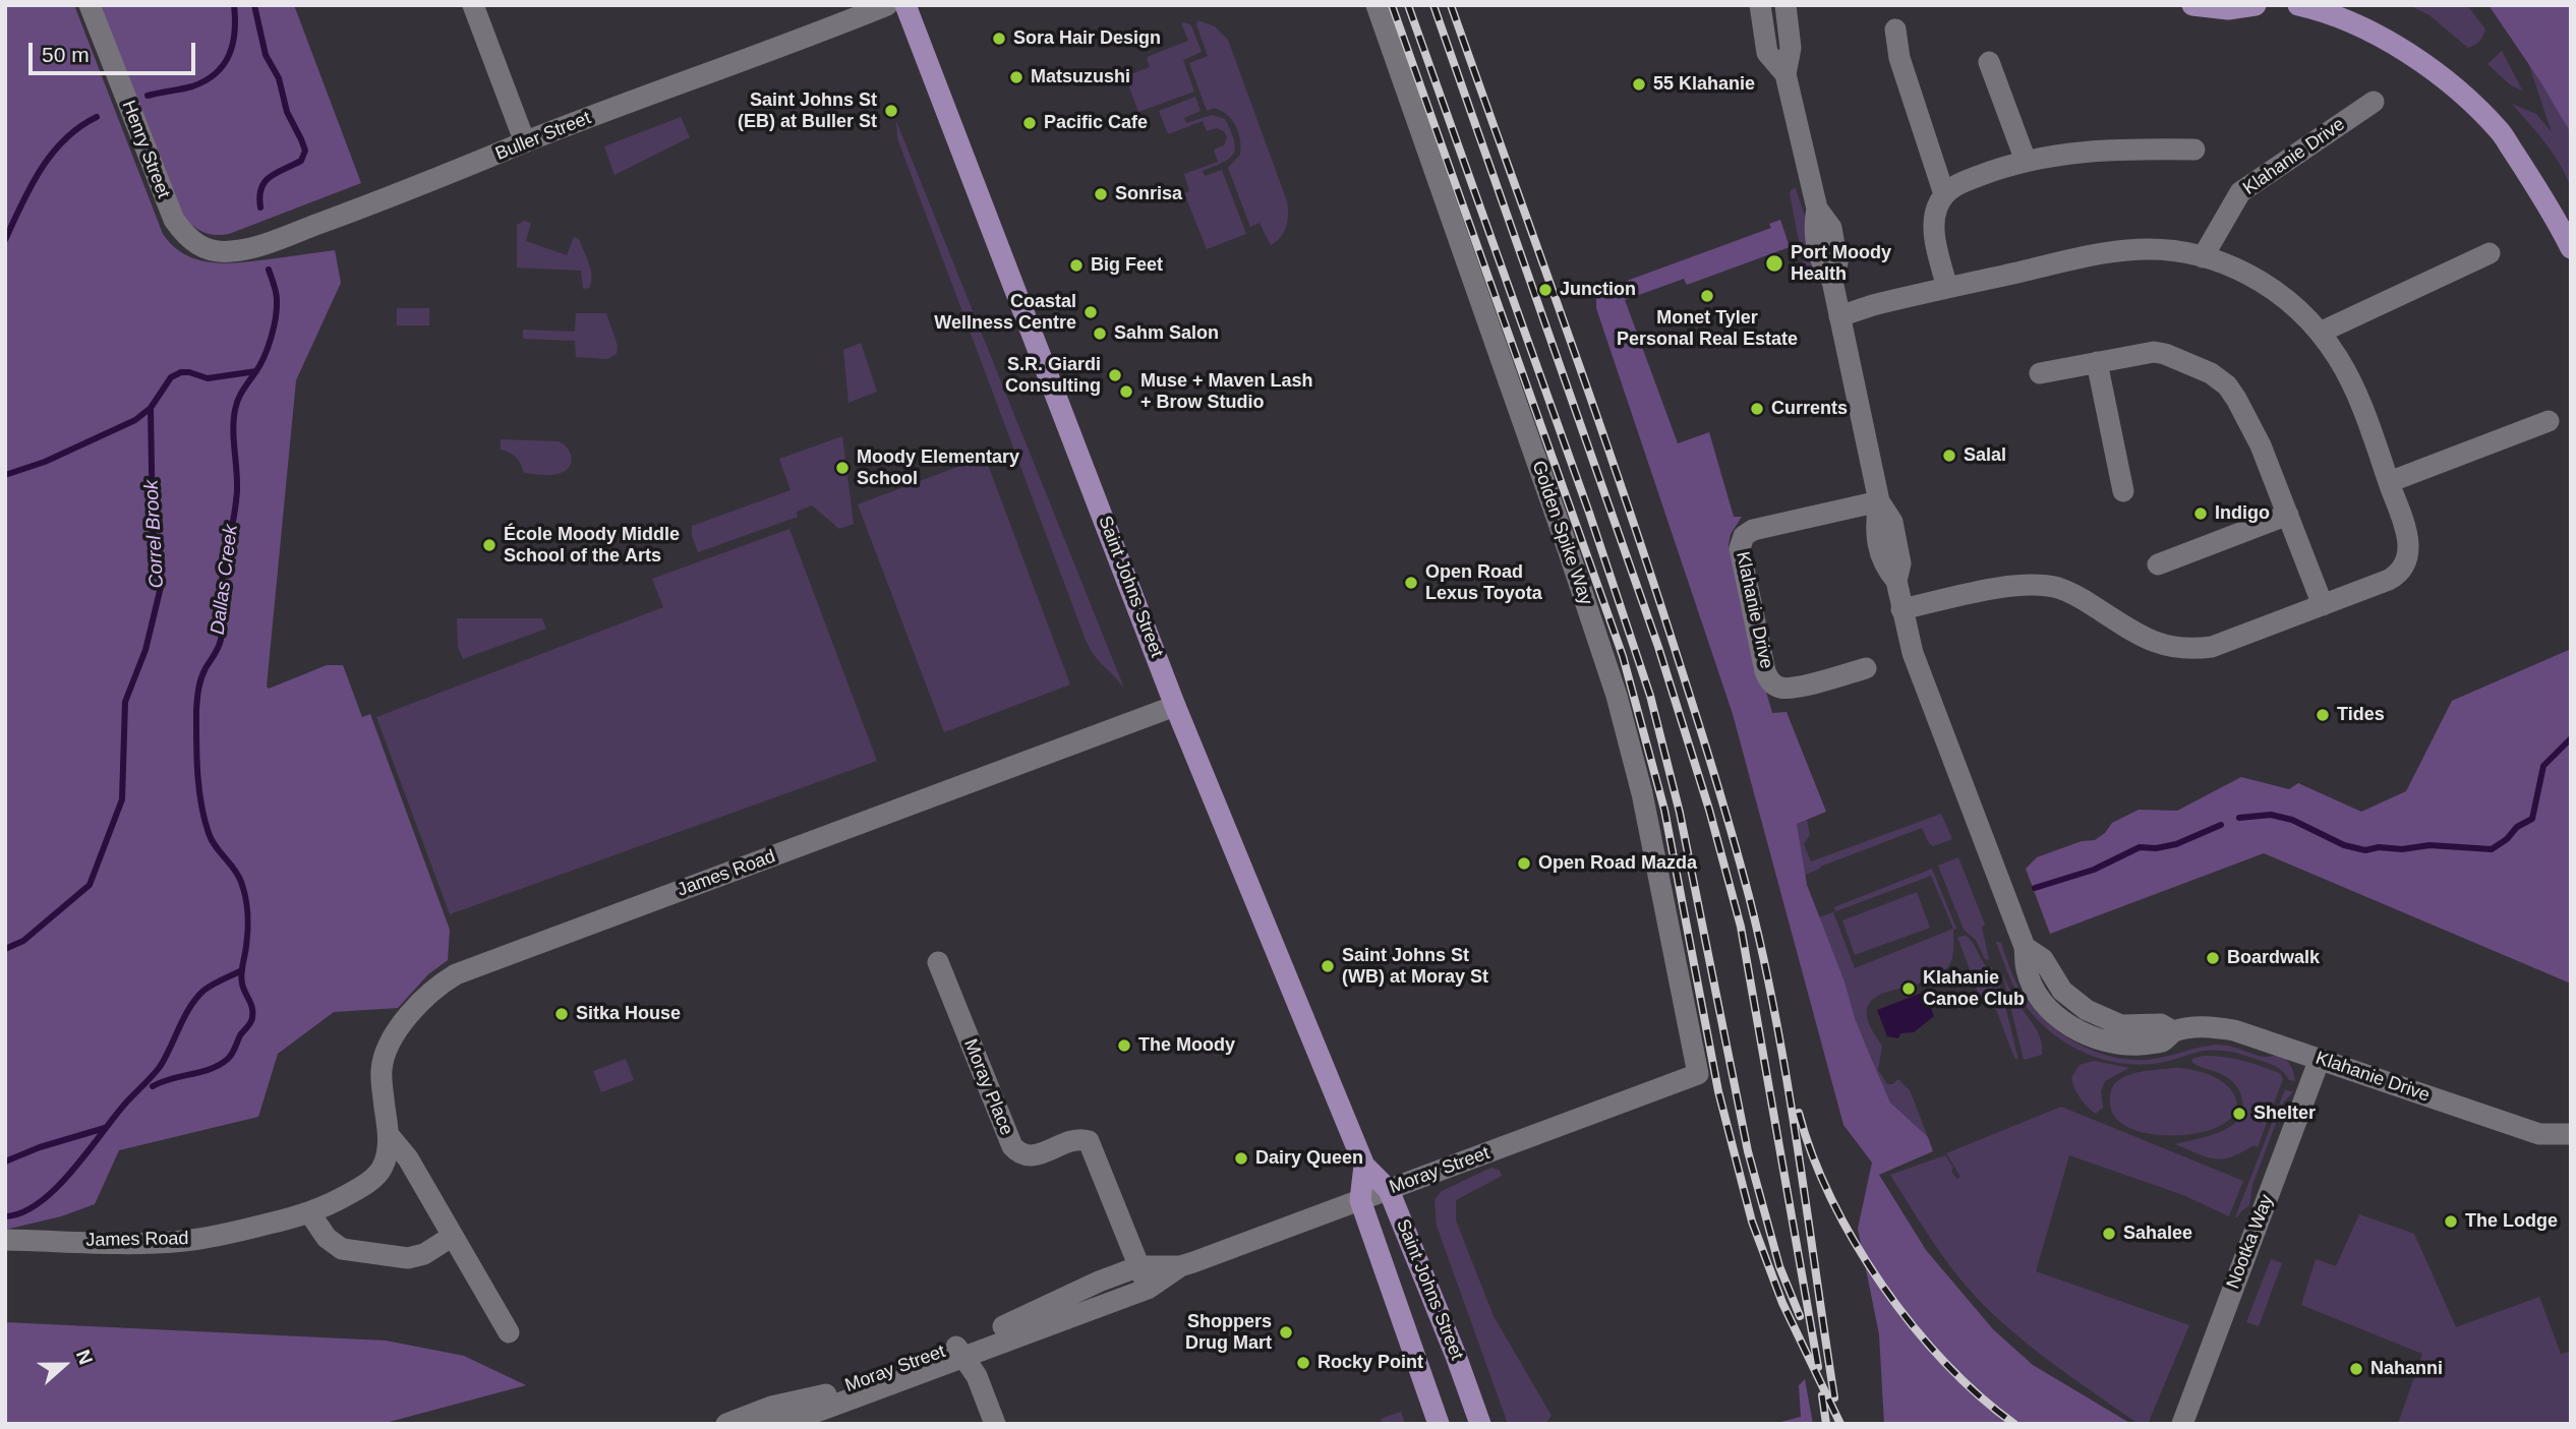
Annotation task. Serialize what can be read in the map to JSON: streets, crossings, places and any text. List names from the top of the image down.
{
  "streets": {
    "main road": ["Saint Johns Street"],
    "street": [
      "Buller Street",
      "Henry Street",
      "Klahanie Drive",
      "Golden Spike Way",
      "James Road",
      "Moray Place",
      "Moray Street",
      "Nootka Way"
    ]
  },
  "crossings": [
    ["Buller Street", "Henry Street"],
    ["Klahanie Drive", "Nootka Way"],
    ["Golden Spike Way", "Moray Street"],
    ["Saint Johns Street", "James Road"],
    ["Saint Johns Street", "Moray Street"],
    ["Moray Place", "Moray Street"]
  ],
  "water": ["Correl Brook", "Dallas Creek"],
  "places": [
    "Sora Hair Design",
    "Matsuzushi",
    "55 Klahanie",
    "Saint Johns St (EB) at Buller St",
    "Pacific Cafe",
    "Sonrisa",
    "Port Moody Health",
    "Big Feet",
    "Junction",
    "Monet Tyler Personal Real Estate",
    "Coastal Wellness Centre",
    "Sahm Salon",
    "S.R. Giardi Consulting",
    "Muse + Maven Lash + Brow Studio",
    "Currents",
    "Salal",
    "Moody Elementary School",
    "Indigo",
    "École Moody Middle School of the Arts",
    "Open Road Lexus Toyota",
    "Tides",
    "Open Road Mazda",
    "Boardwalk",
    "Saint Johns St (WB) at Moray St",
    "Klahanie Canoe Club",
    "Sitka House",
    "The Moody",
    "Shelter",
    "Dairy Queen",
    "The Lodge",
    "Sahalee",
    "Shoppers Drug Mart",
    "Rocky Point",
    "Nahanni"
  ],
  "scale_bar": "50 m",
  "north": "right"
}
